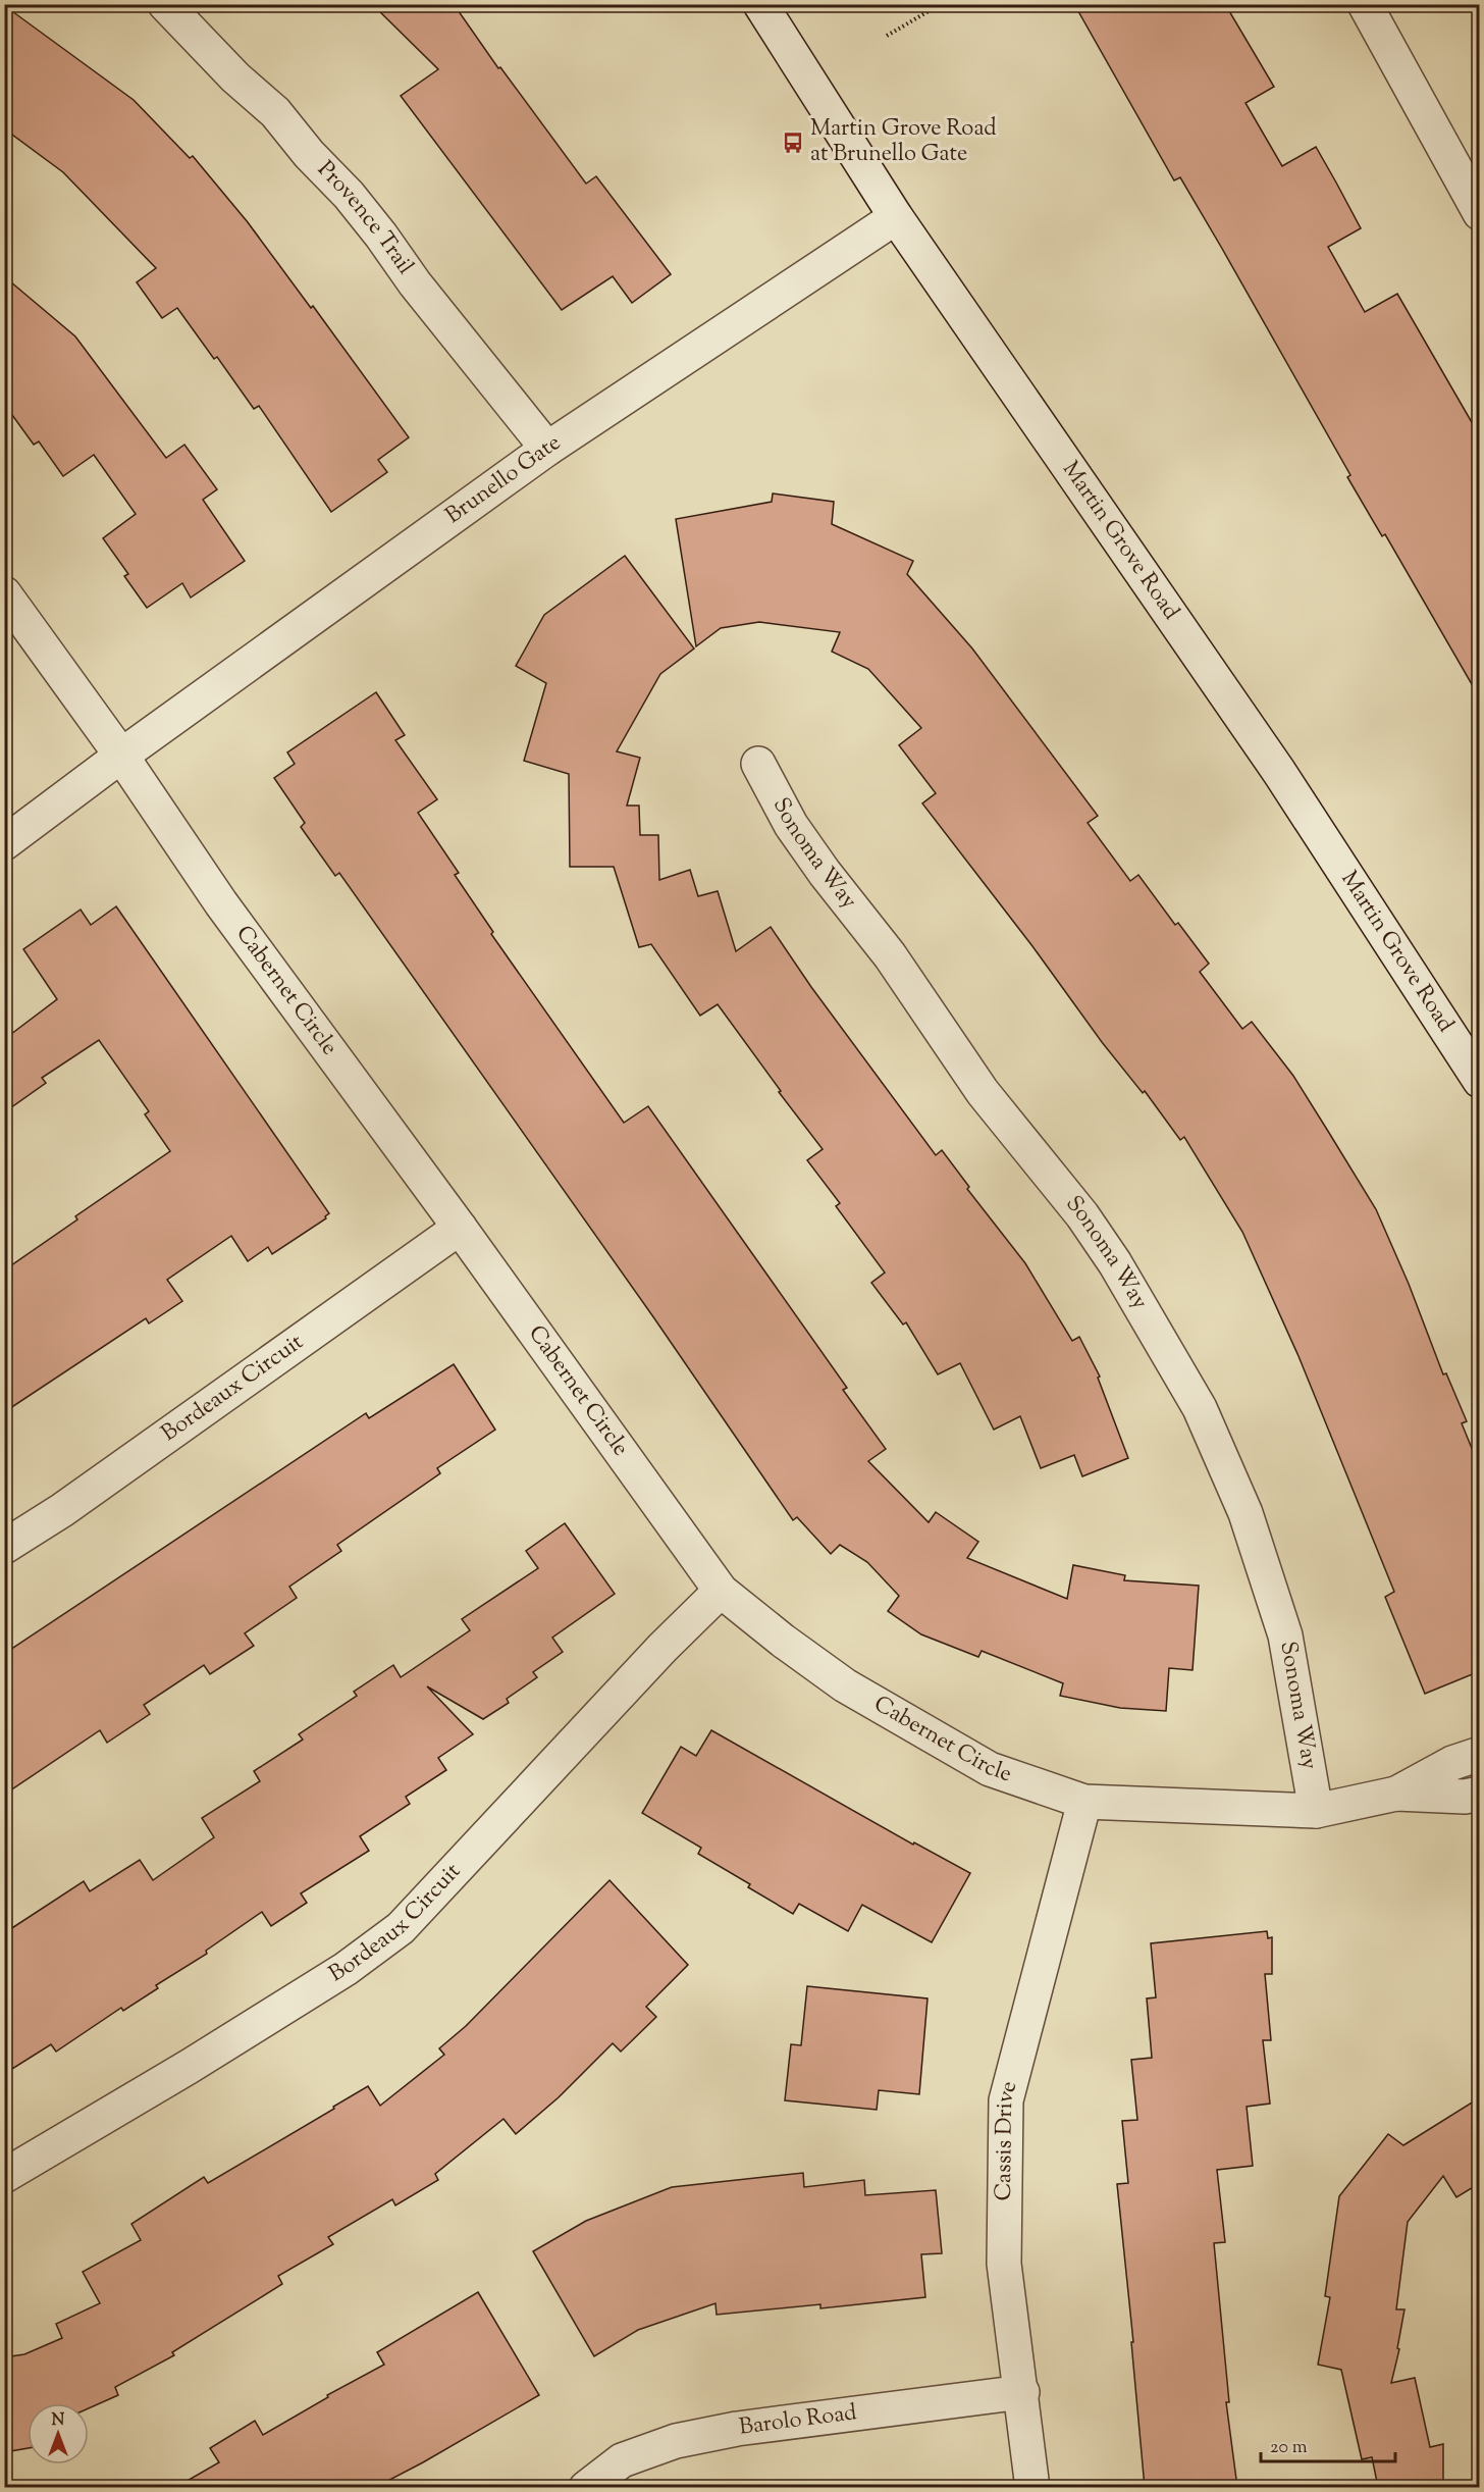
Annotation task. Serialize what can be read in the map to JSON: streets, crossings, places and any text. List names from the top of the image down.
{
  "streets": {
    "street": [
      "Provence Trail",
      "Brunello Gate",
      "Martin Grove Road",
      "Sonoma Way",
      "Cabernet Circle",
      "Bordeaux Circuit",
      "Cassis Drive",
      "Barolo Road"
    ]
  },
  "crossings": [
    ["Provence Trail", "Brunello Gate"],
    ["Brunello Gate", "Martin Grove Road"],
    ["Brunello Gate", "Cabernet Circle"],
    ["Sonoma Way", "Cabernet Circle"],
    ["Cabernet Circle", "Bordeaux Circuit"],
    ["Cabernet Circle", "Cassis Drive"],
    ["Cassis Drive", "Barolo Road"]
  ],
  "places": {
    "bus stop": ["Martin Grove Road at Brunello Gate"]
  },
  "scale_bar": "20 m",
  "north": "top"
}
